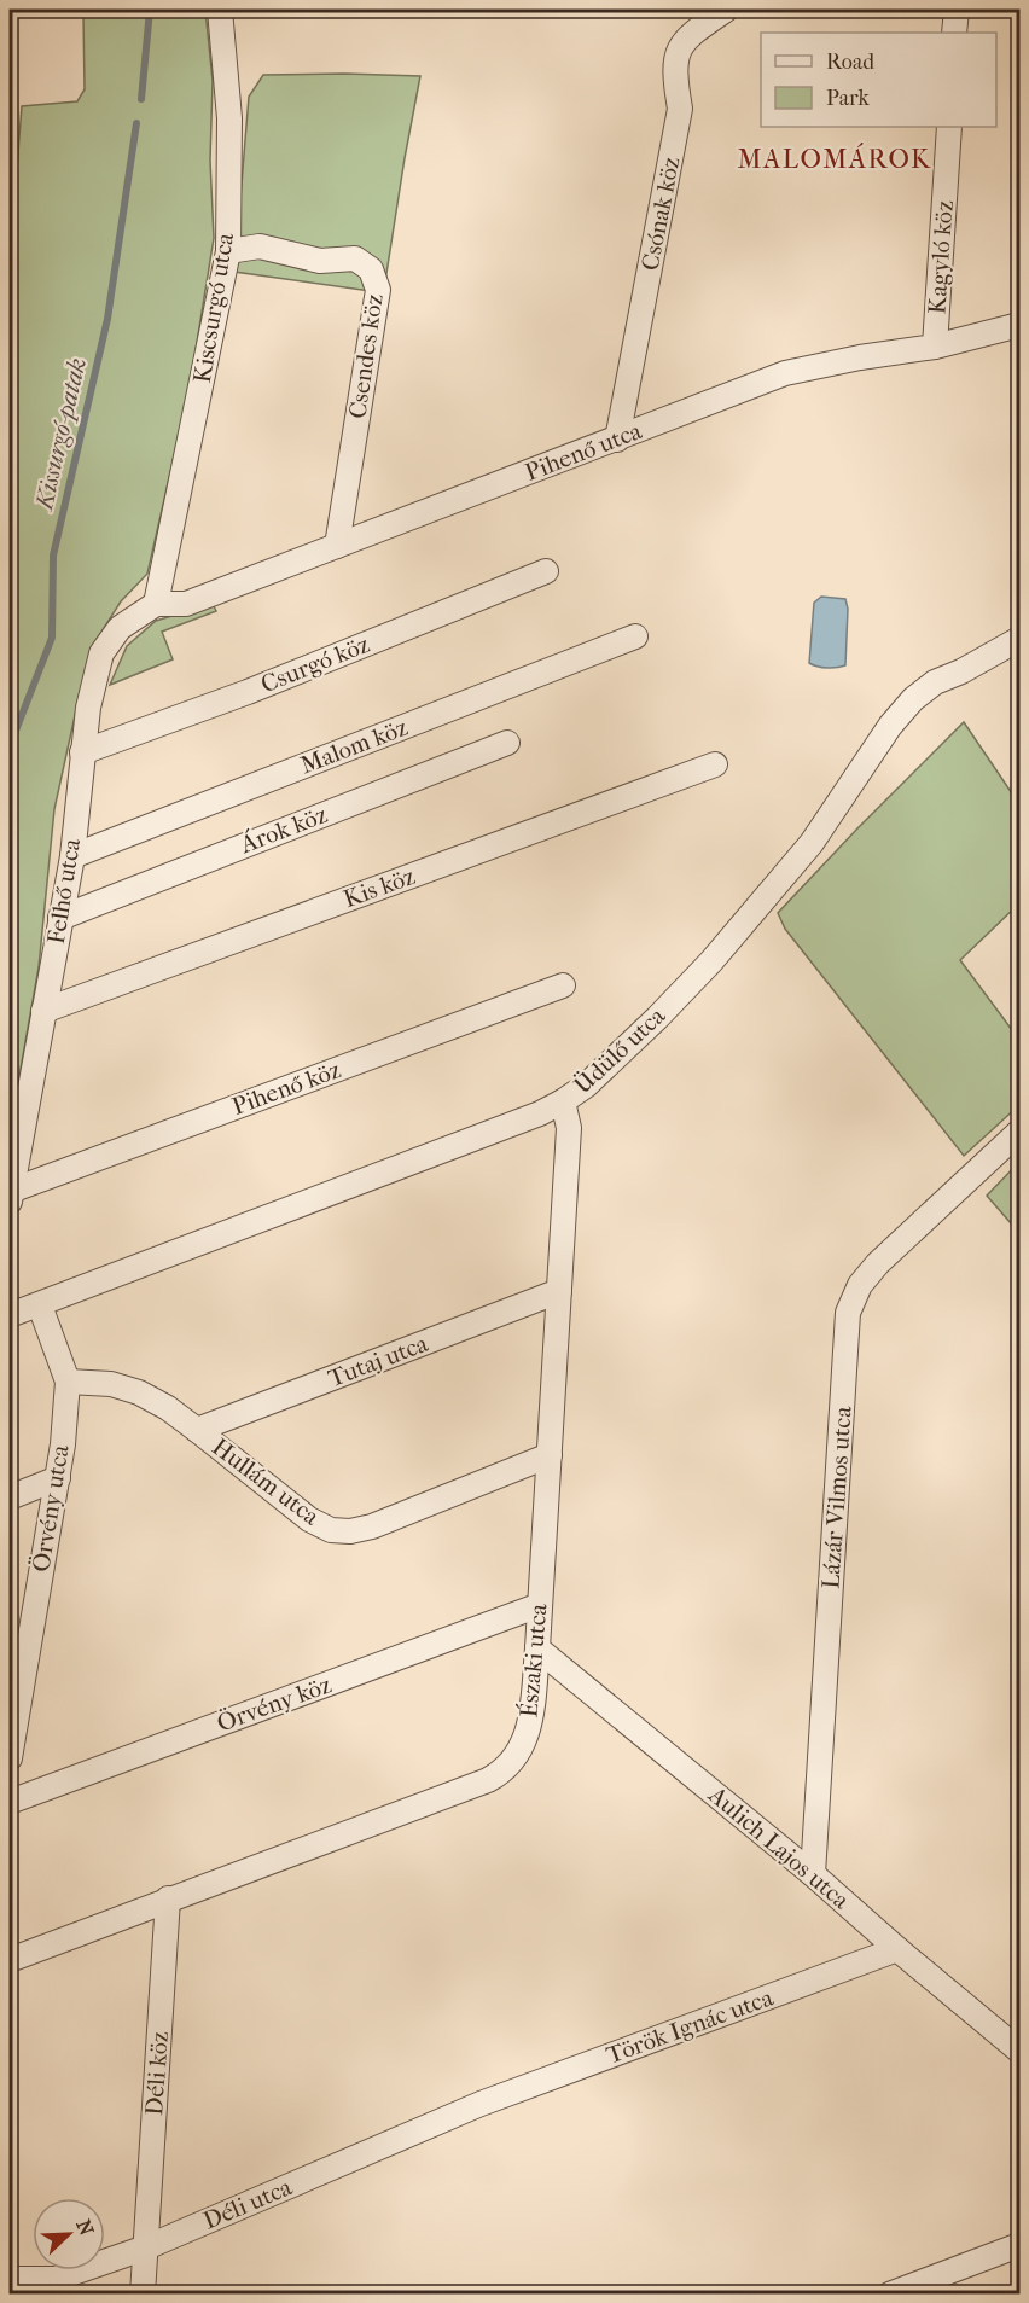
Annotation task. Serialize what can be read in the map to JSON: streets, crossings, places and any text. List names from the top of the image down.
{
  "streets": {
    "street": [
      "Csónak köz",
      "Kagyló köz",
      "Kiscsurgó utca",
      "Csendes köz",
      "Pihenő utca",
      "Csurgó köz",
      "Malom köz",
      "Árok köz",
      "Kis köz",
      "Felhő utca",
      "Üdülő utca",
      "Pihenő köz",
      "Tutaj utca",
      "Hullám utca",
      "Lázár Vilmos utca",
      "Örvény utca",
      "Északi utca",
      "Örvény köz",
      "Aulich Lajos utca",
      "Török Ignác utca",
      "Déli köz",
      "Déli utca"
    ]
  },
  "crossings": [
    ["Csónak köz", "Pihenő utca"],
    ["Kagyló köz", "Pihenő utca"],
    ["Kiscsurgó utca", "Csendes köz"],
    ["Kiscsurgó utca", "Pihenő utca"],
    ["Kiscsurgó utca", "Felhő utca"],
    ["Csendes köz", "Pihenő utca"],
    ["Pihenő utca", "Felhő utca"],
    ["Csurgó köz", "Felhő utca"],
    ["Malom köz", "Felhő utca"],
    ["Árok köz", "Felhő utca"],
    ["Kis köz", "Felhő utca"],
    ["Felhő utca", "Pihenő köz"],
    ["Üdülő utca", "Örvény utca"],
    ["Üdülő utca", "Északi utca"],
    ["Tutaj utca", "Hullám utca"],
    ["Tutaj utca", "Északi utca"],
    ["Hullám utca", "Örvény utca"],
    ["Hullám utca", "Északi utca"],
    ["Lázár Vilmos utca", "Aulich Lajos utca"],
    ["Északi utca", "Örvény köz"],
    ["Északi utca", "Aulich Lajos utca"],
    ["Északi utca", "Déli köz"],
    ["Aulich Lajos utca", "Török Ignác utca"],
    ["Török Ignác utca", "Déli utca"],
    ["Déli köz", "Déli utca"]
  ],
  "districts": ["MALOMÁROK"],
  "water": ["Kissurgó-patak"],
  "legend": ["Road", "Park"],
  "north": "top right"
}
